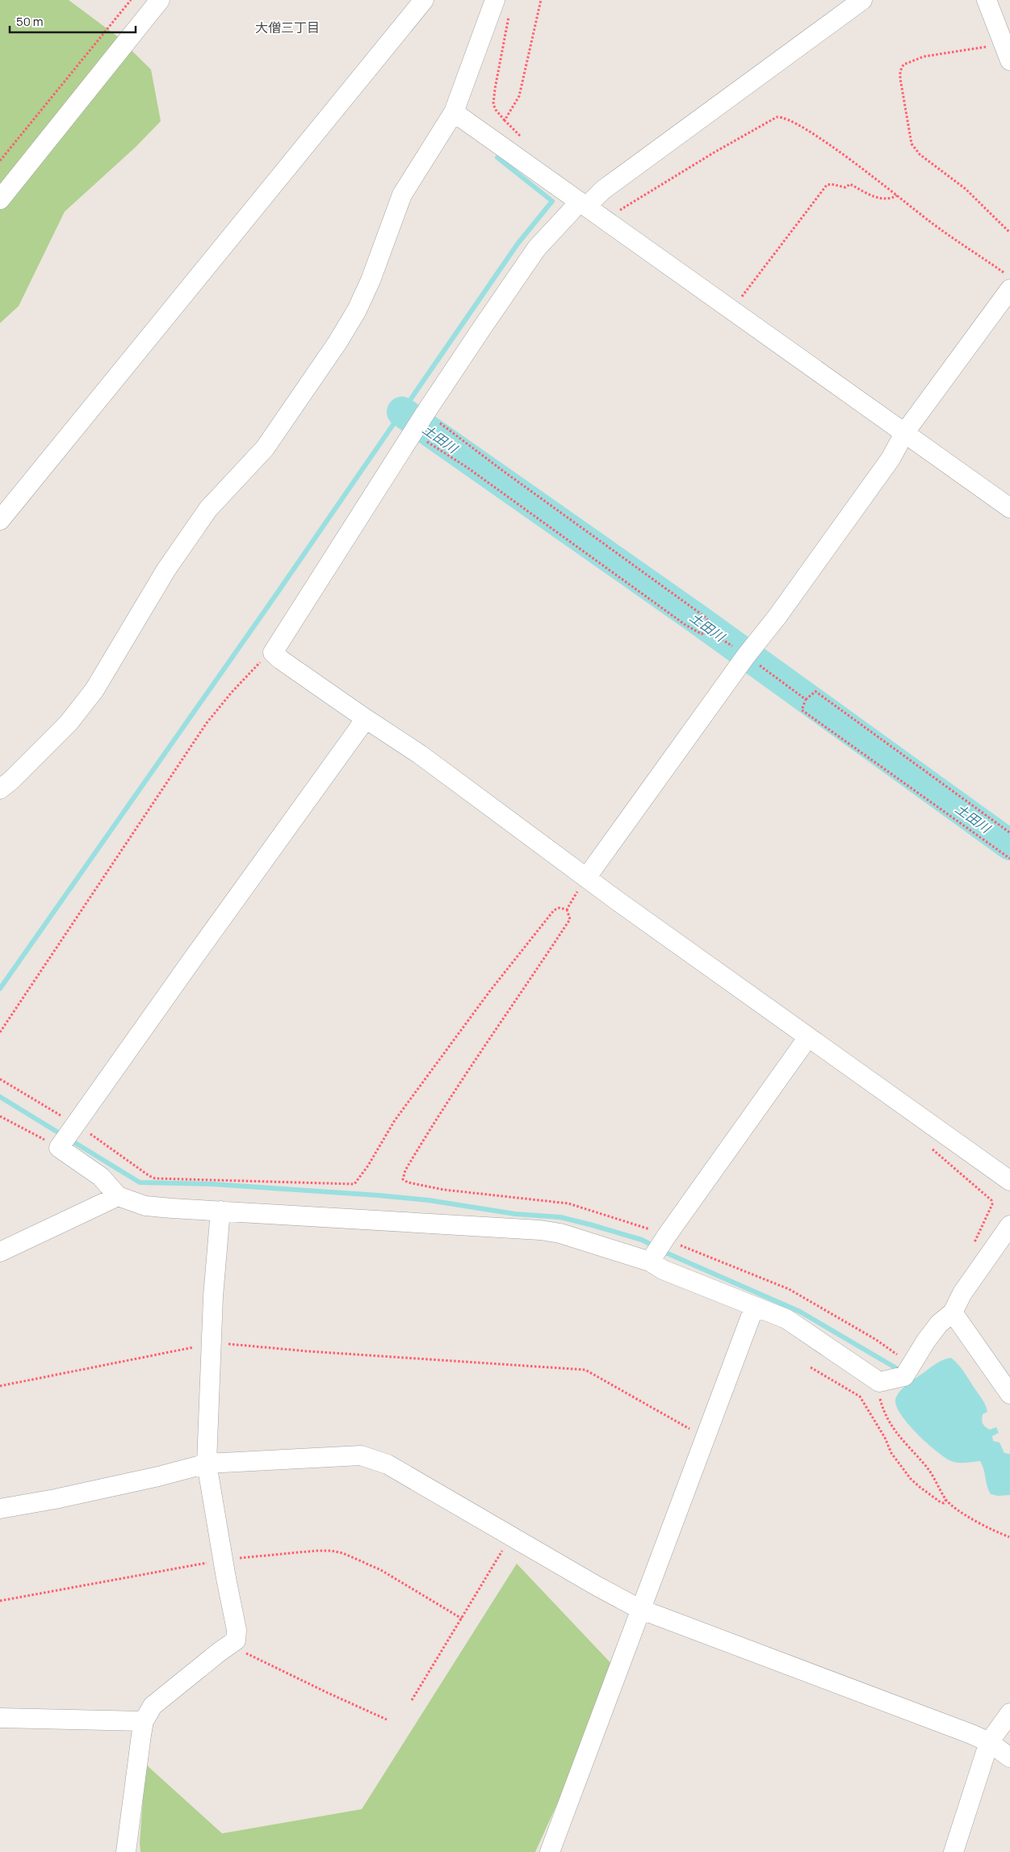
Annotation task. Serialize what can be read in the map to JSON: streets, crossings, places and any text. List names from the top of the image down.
{
  "districts": ["大僧三丁目"],
  "water": ["土田川"],
  "scale_bar": "50 m"
}
